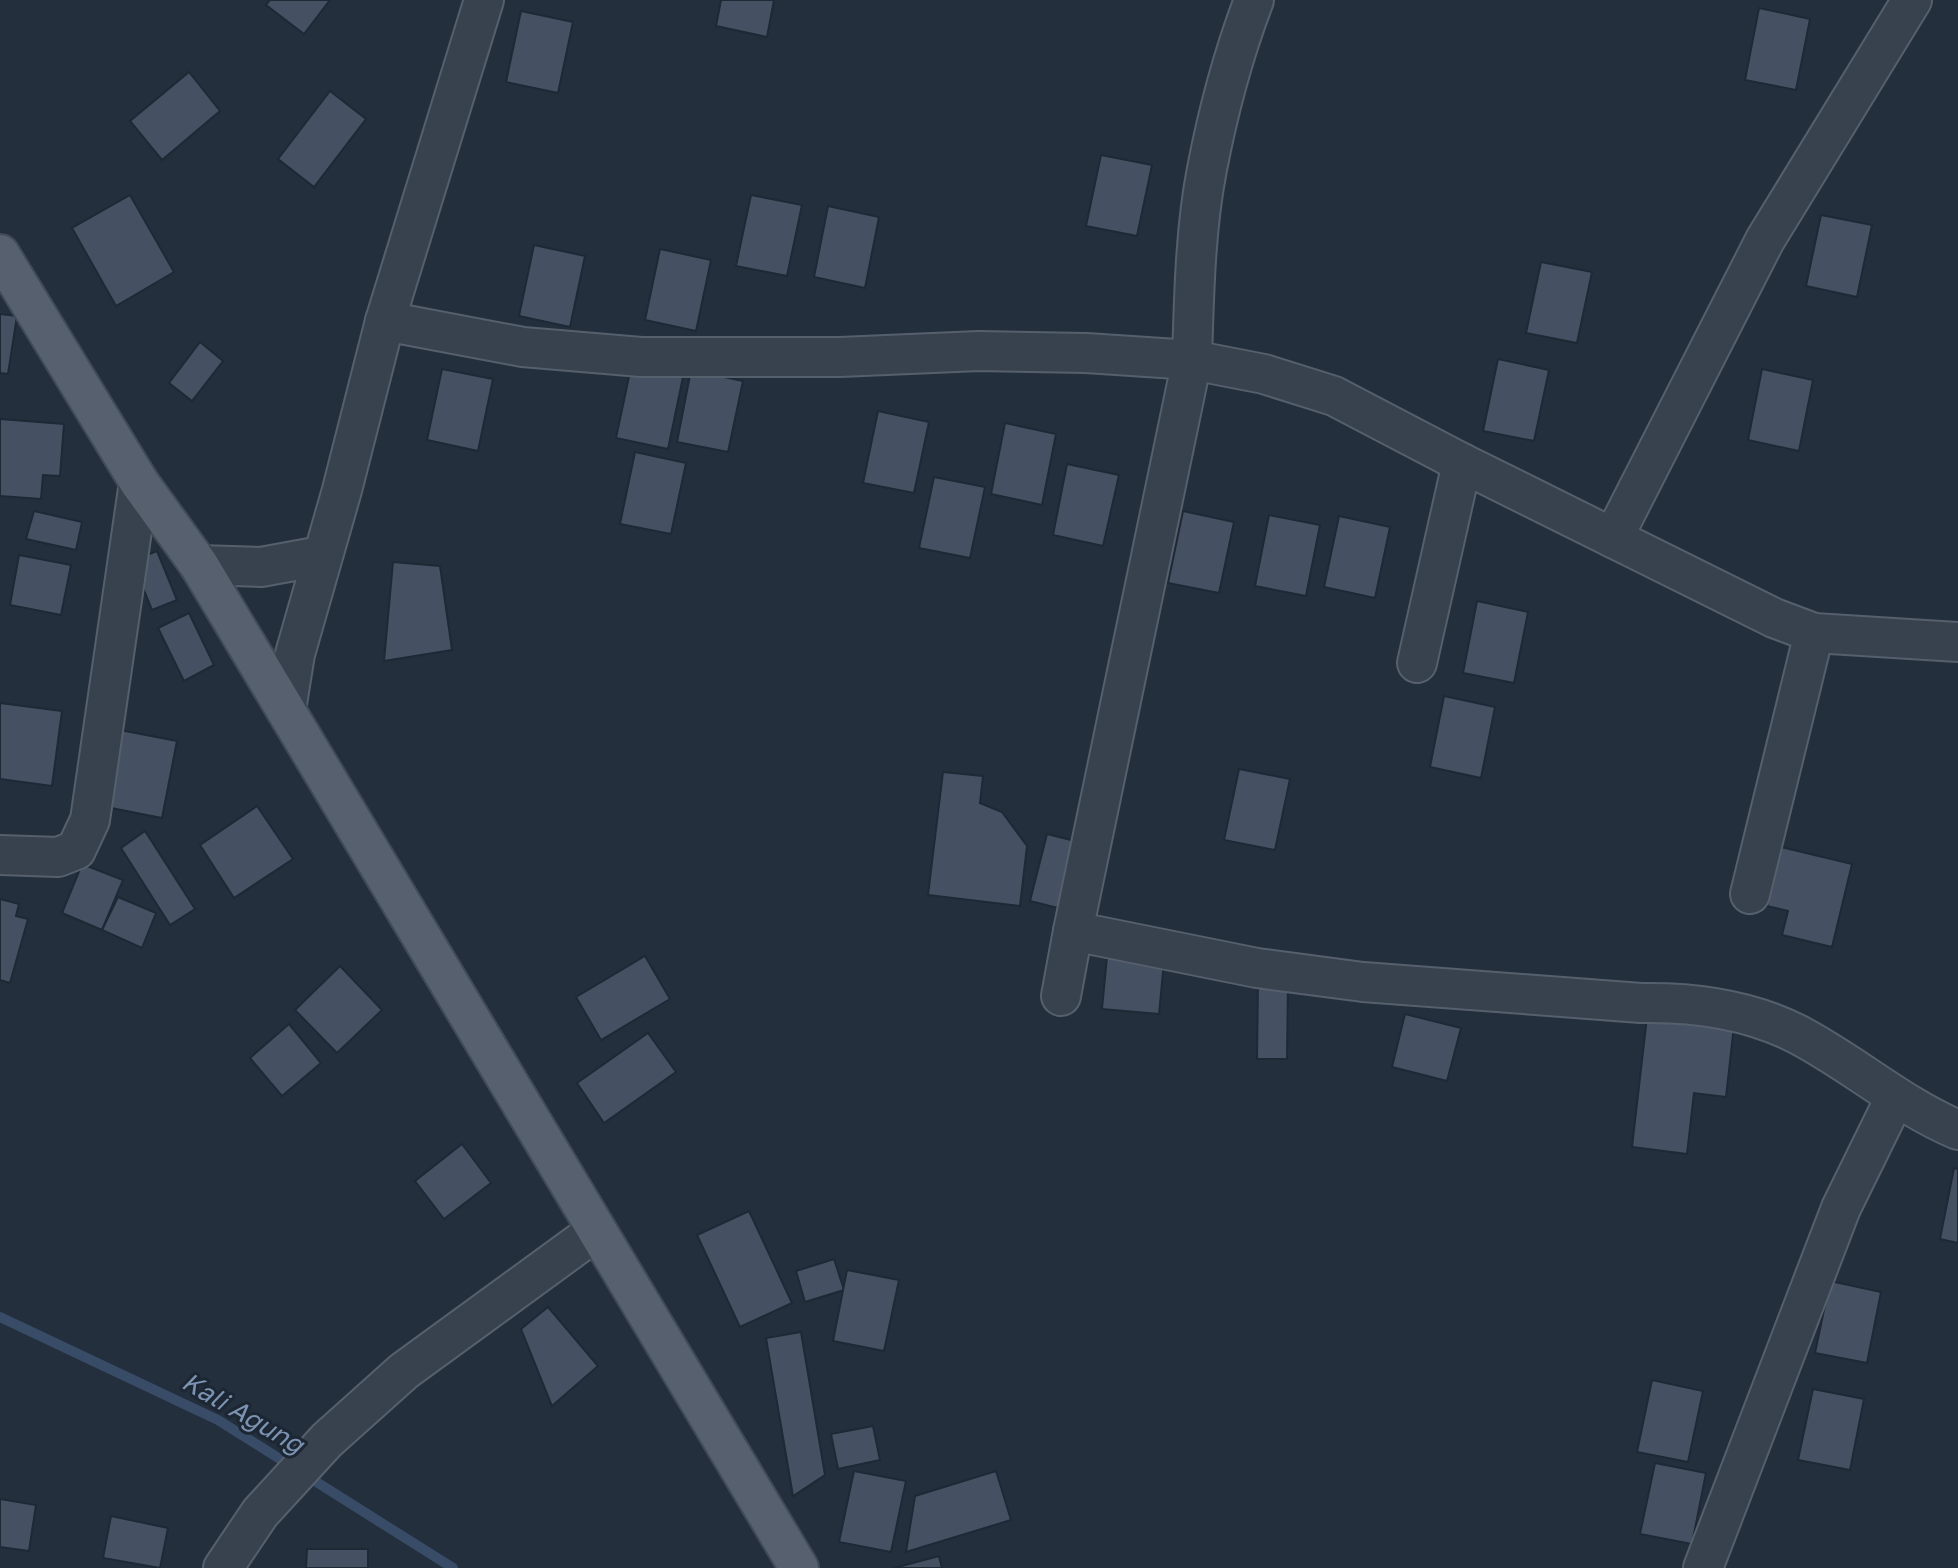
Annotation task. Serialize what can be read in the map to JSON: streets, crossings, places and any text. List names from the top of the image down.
{
  "water": ["Kali Agung"]
}
